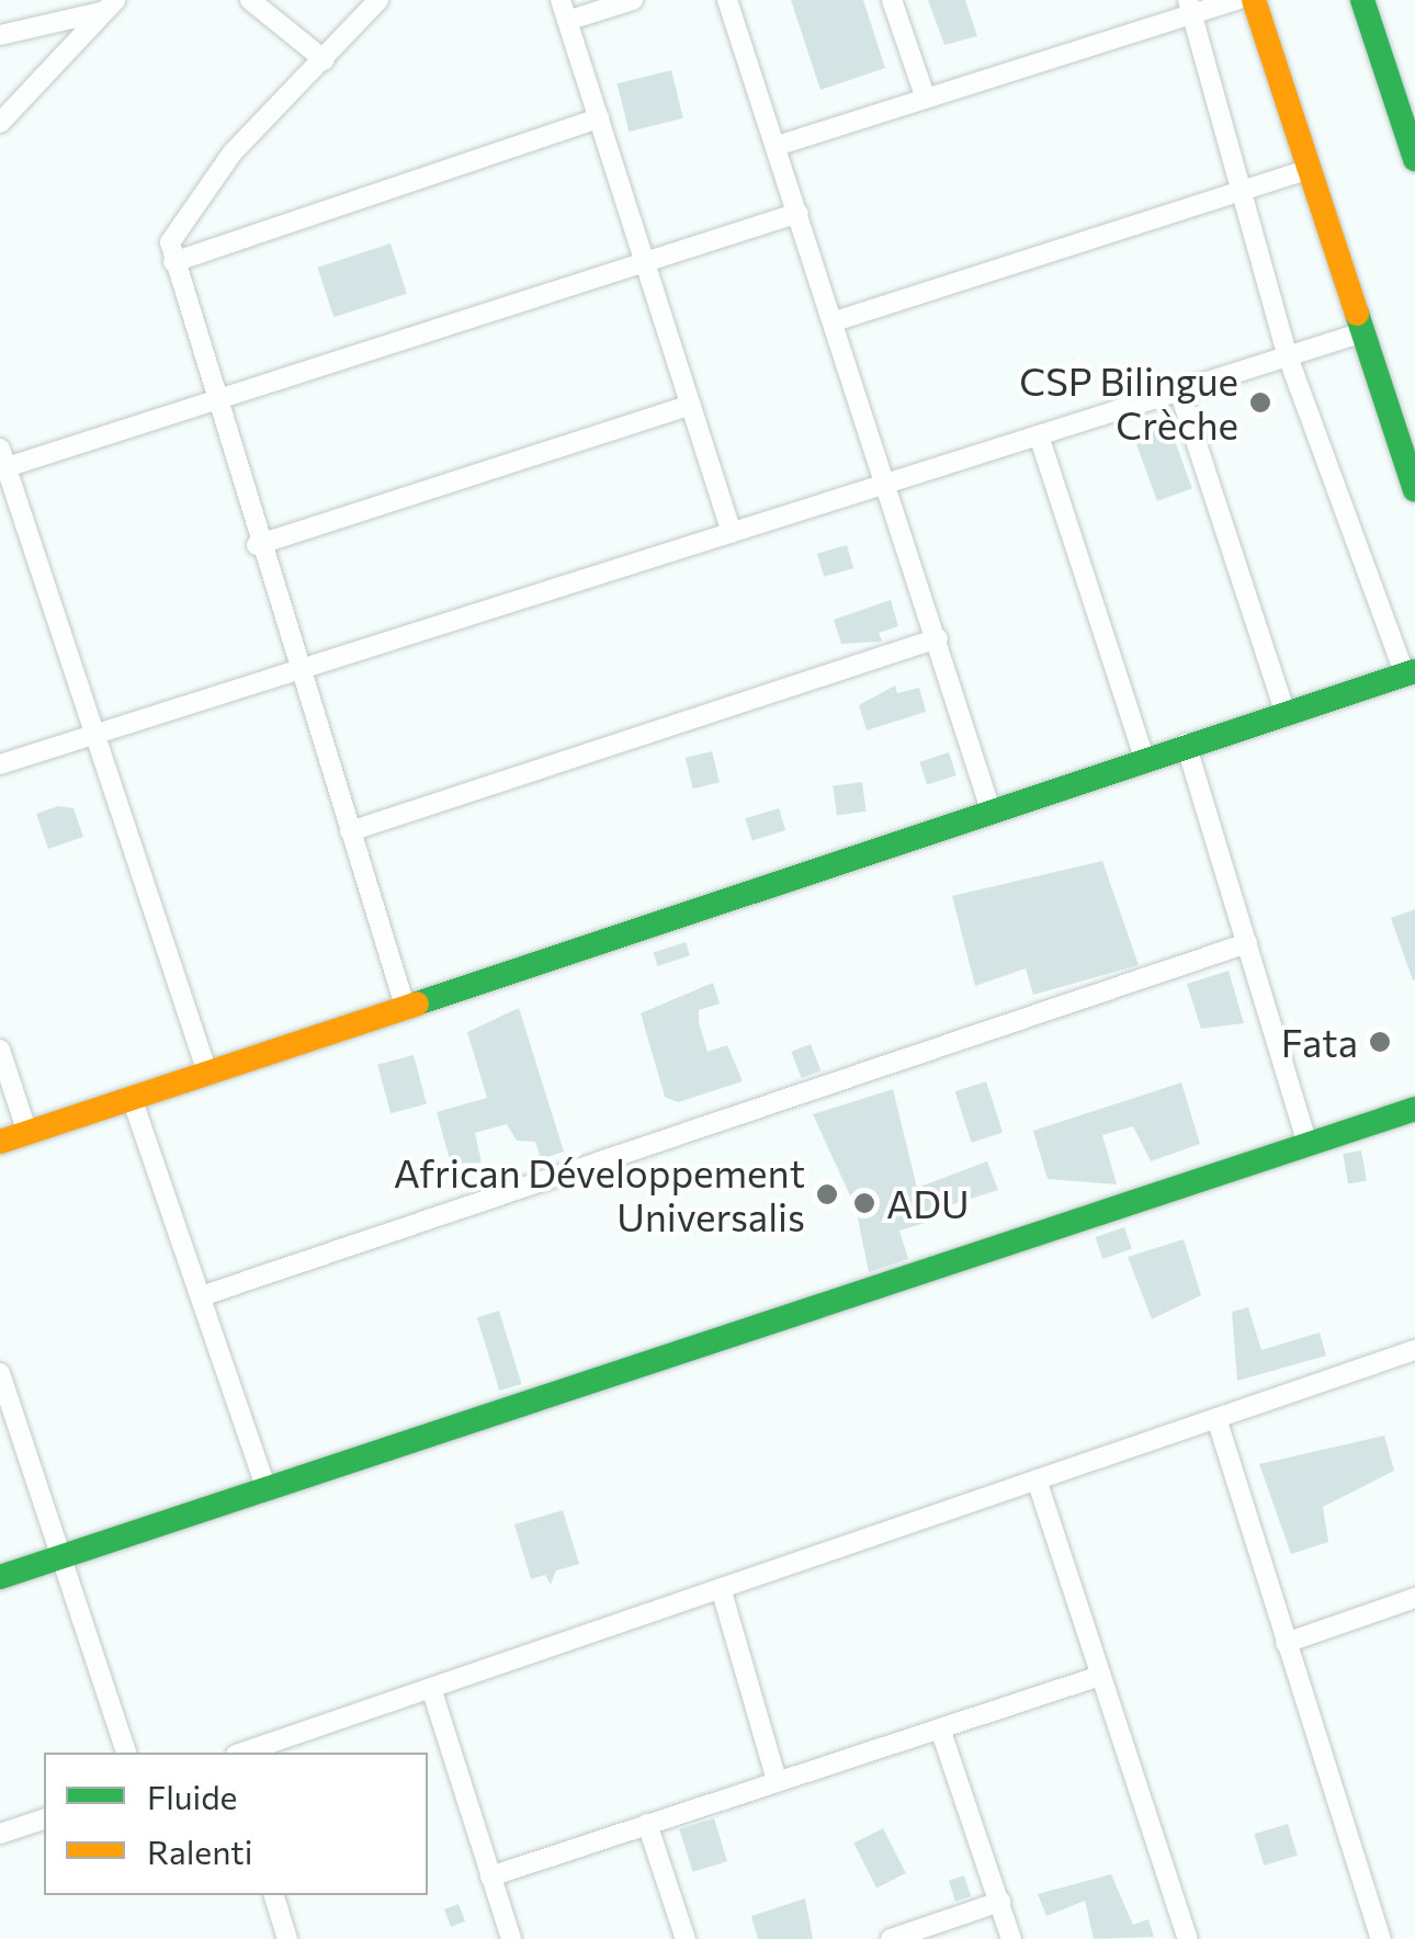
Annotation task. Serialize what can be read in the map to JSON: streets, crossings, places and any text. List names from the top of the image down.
{
  "places": [
    "CSP Bilingue Crèche",
    "Fata",
    "African Développement Universalis",
    "ADU"
  ],
  "legend": ["Fluide", "Ralenti"]
}
